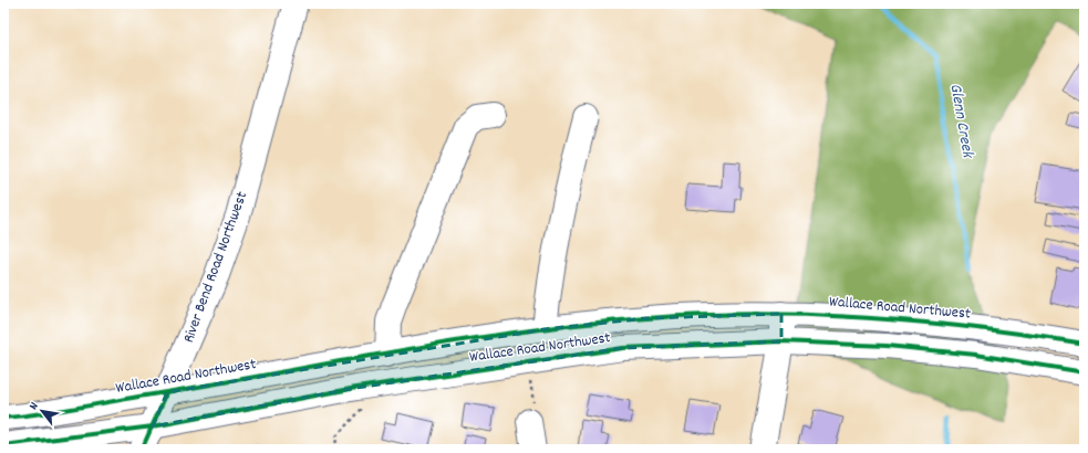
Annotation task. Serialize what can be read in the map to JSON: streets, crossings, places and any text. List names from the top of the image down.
{
  "streets": {
    "main road": ["River Bend Road Northwest", "Wallace Road Northwest"]
  },
  "crossings": [
    ["River Bend Road Northwest", "Wallace Road Northwest"]
  ],
  "water": ["Glenn Creek"],
  "north": "top left"
}
